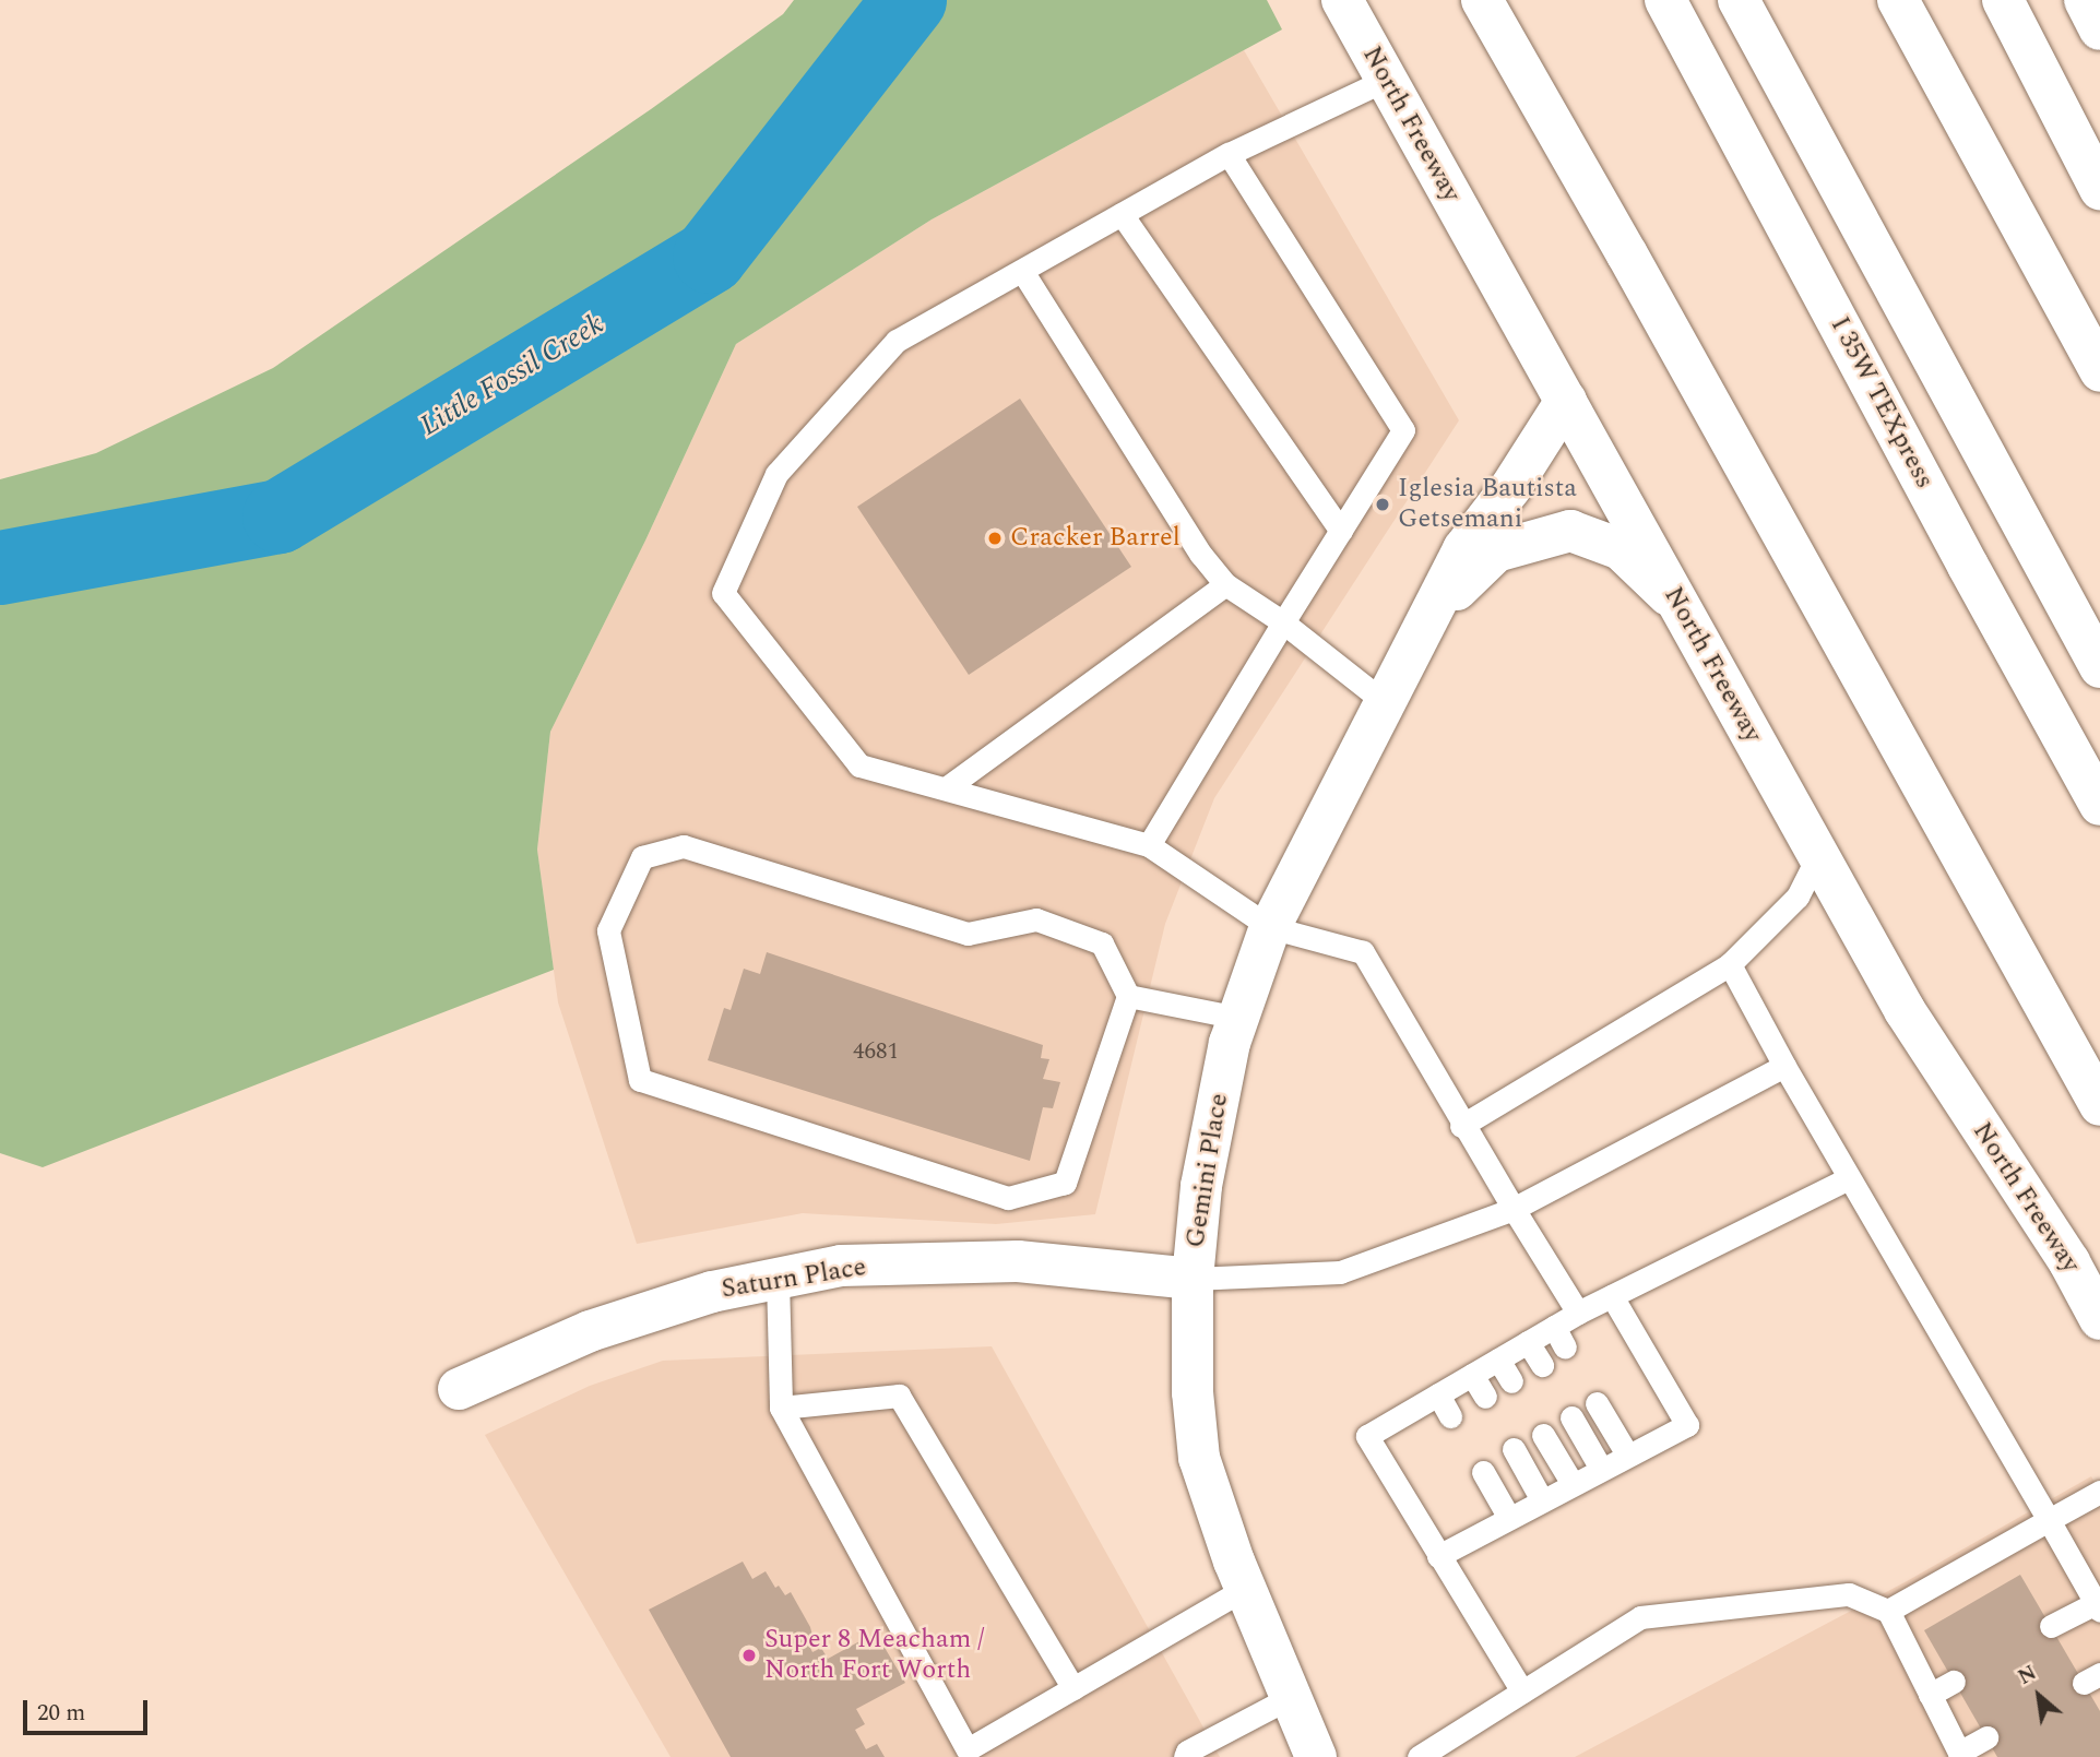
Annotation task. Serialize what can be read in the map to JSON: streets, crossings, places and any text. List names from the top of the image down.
{
  "streets": {
    "main road": [
      "North Freeway",
      "I 35W TEXpress",
      "Gemini Place",
      "Saturn Place"
    ]
  },
  "crossings": [
    ["North Freeway", "Gemini Place"],
    ["Gemini Place", "Saturn Place"]
  ],
  "water": ["Little Fossil Creek"],
  "places": ["Iglesia Bautista Getsemani", "Cracker Barrel", "Super 8 Meacham / North Fort Worth"],
  "house_numbers": ["4681"],
  "scale_bar": "20 m",
  "north": "top left"
}
